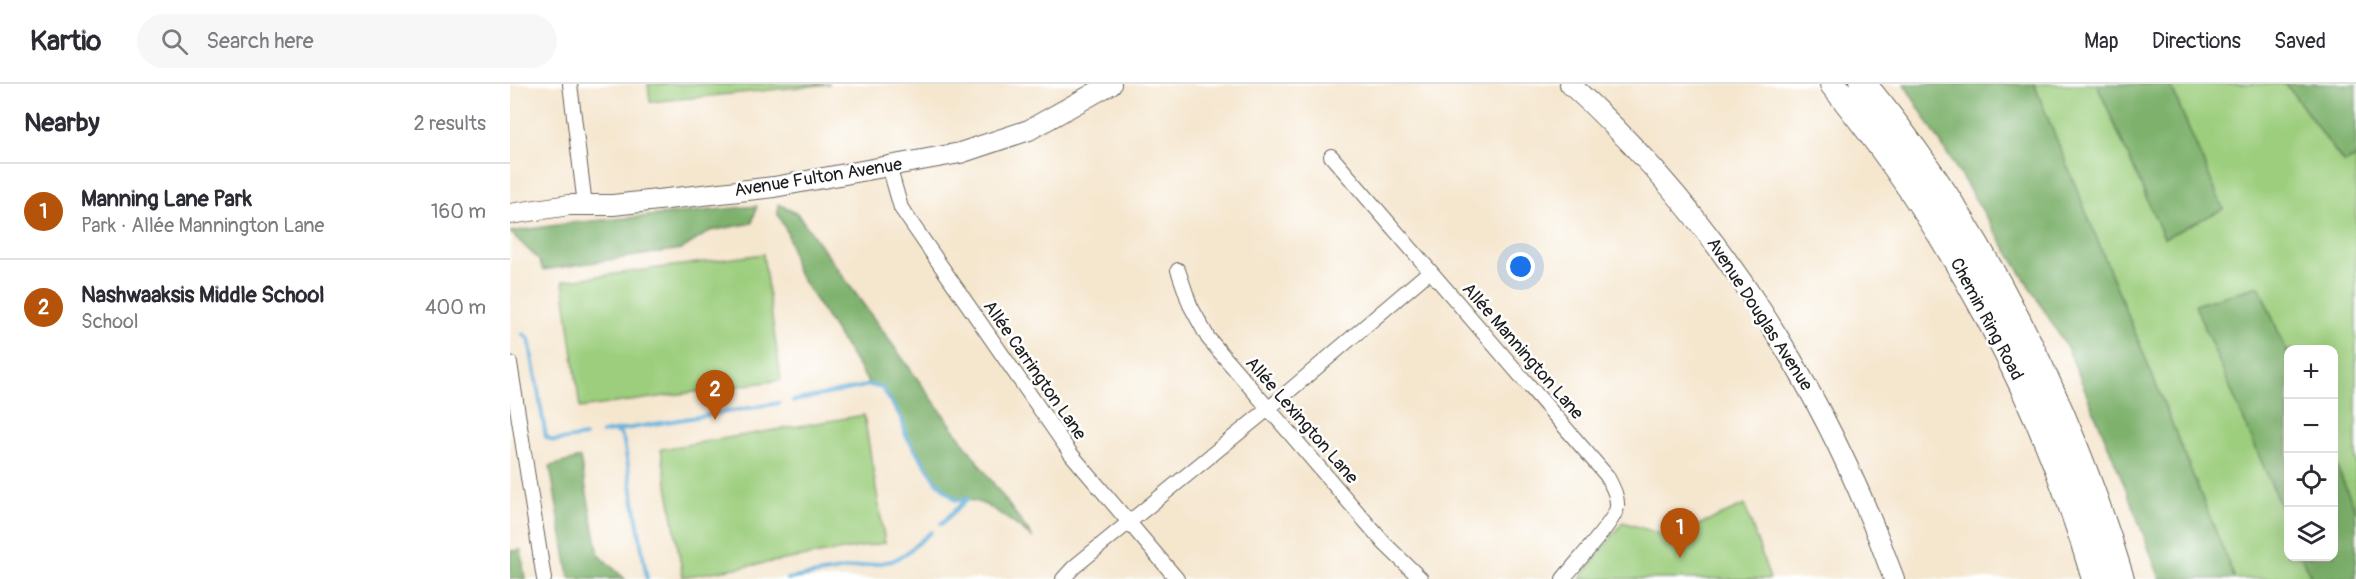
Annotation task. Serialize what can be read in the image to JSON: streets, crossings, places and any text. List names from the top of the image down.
{
  "streets": {
    "highway": ["Chemin Ring Road"],
    "street": [
      "Avenue Fulton Avenue",
      "Avenue Douglas Avenue",
      "Allée Mannington Lane",
      "Allée Carrington Lane",
      "Allée Lexington Lane"
    ]
  },
  "crossings": [
    ["Avenue Fulton Avenue", "Allée Carrington Lane"]
  ],
  "page": {
    "header": "Kartio",
    "search": "Search here",
    "nav": ["Map", "Directions", "Saved"],
    "heading": ["Nearby", "2 results"],
    "list": [
      {
        "mark": "1",
        "name": "Manning Lane Park",
        "note": "Park · Allée Mannington Lane",
        "value": "160 m"
      },
      {
        "mark": "2",
        "name": "Nashwaaksis Middle School",
        "note": "School",
        "value": "400 m"
      }
    ],
    "map_buttons": ["+", "−"],
    "pins": ["2", "1"]
  }
}
